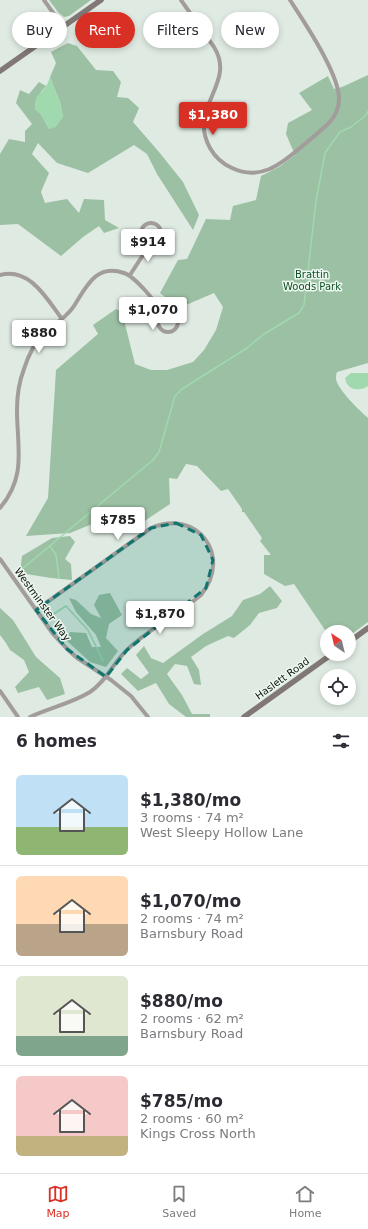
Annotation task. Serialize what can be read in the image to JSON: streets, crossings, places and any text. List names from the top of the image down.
{
  "streets": {
    "main road": ["Haslett Road"],
    "street": ["Westminster Way"]
  },
  "parks": ["Brattin Woods Park"],
  "north": "top left",
  "page": {
    "chip": [
      "Buy",
      "Rent",
      "Filters",
      "New"
    ],
    "price": [
      "$1,380",
      "$914",
      "$1,070",
      "$880",
      "$785",
      "$1,870"
    ],
    "heading": "6 homes",
    "list": [
      {
        "name": "$1,380/mo",
        "note": "3 rooms · 74 m² · West Sleepy Hollow Lane"
      },
      {
        "name": "$1,070/mo",
        "note": "2 rooms · 74 m² · Barnsbury Road"
      },
      {
        "name": "$880/mo",
        "note": "2 rooms · 62 m² · Barnsbury Road"
      },
      {
        "name": "$785/mo",
        "note": "2 rooms · 60 m² · Kings Cross North"
      }
    ],
    "tabs": ["Map", "Saved", "Home"]
  }
}
